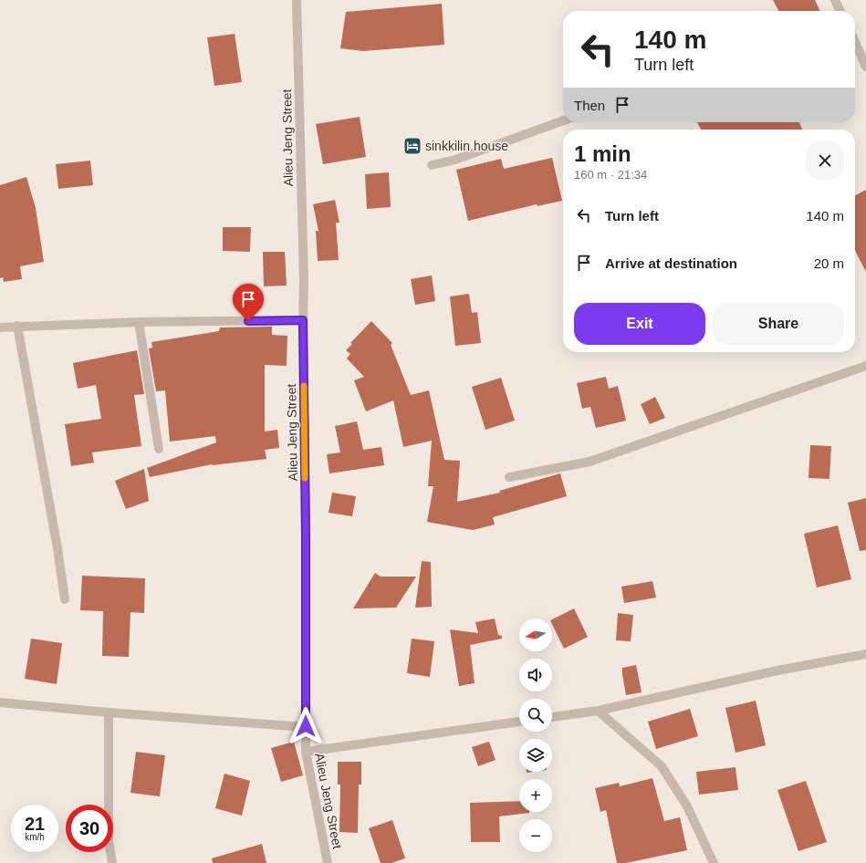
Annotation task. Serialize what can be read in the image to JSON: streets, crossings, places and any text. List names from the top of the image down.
{
  "streets": {
    "street": ["Alieu Jeng Street"]
  },
  "places": {
    "hotel": ["sinkkilin house"]
  },
  "north": "left",
  "page": {
    "turn": ["140 m", "Turn left"],
    "then": "Then",
    "heading": ["1 min", "160 m · 21:34"],
    "list": [
      {
        "name": "Turn left",
        "value": "140 m"
      },
      {
        "name": "Arrive at destination",
        "value": "20 m"
      }
    ],
    "buttons": ["Exit", "Share"],
    "map_buttons": ["+", "−"],
    "speed": "21 km/h",
    "limit": "30"
  }
}
